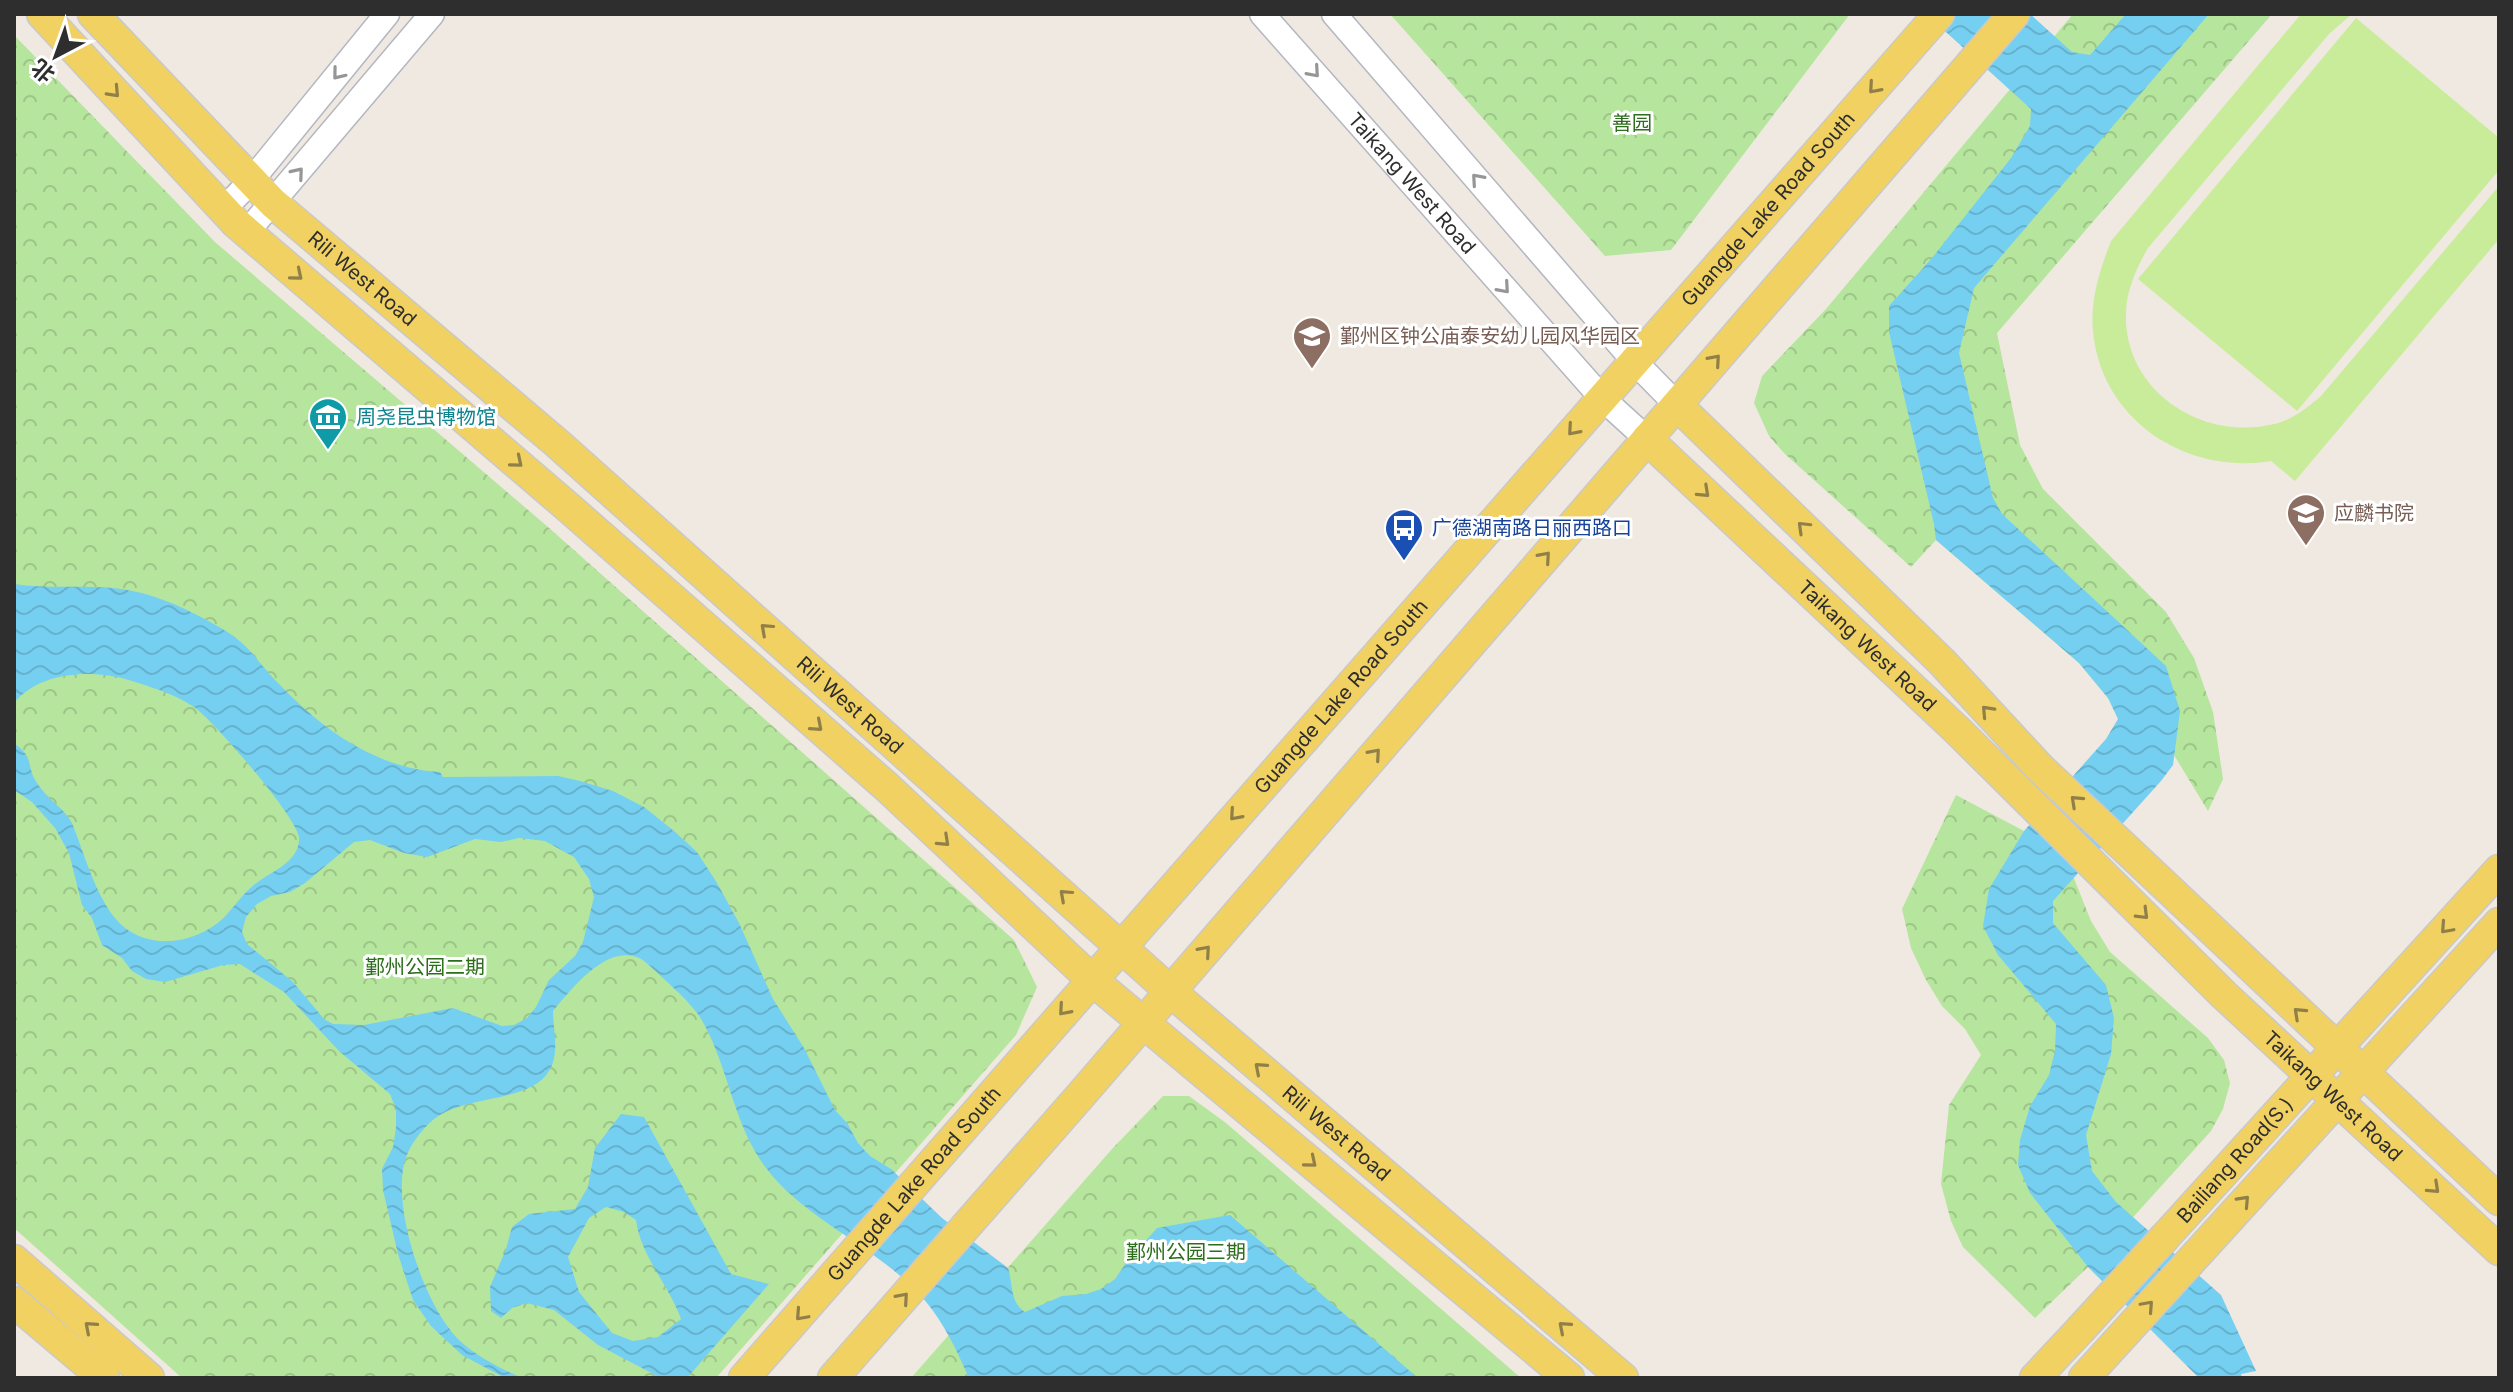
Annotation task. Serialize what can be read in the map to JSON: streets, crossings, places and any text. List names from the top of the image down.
{
  "streets": {
    "main road": [
      "Taikang West Road",
      "Guangde Lake Road South",
      "Rili West Road",
      "Bailiang Road(S.)"
    ]
  },
  "crossings": [
    ["Taikang West Road", "Guangde Lake Road South"],
    ["Taikang West Road", "Bailiang Road(S.)"],
    ["Guangde Lake Road South", "Rili West Road"]
  ],
  "parks": ["善园", "鄞州公园二期", "鄞州公园三期"],
  "places": {
    "school or university": ["鄞州区钟公庙泰安幼儿园风华园区", "应麟书院"],
    "museum": ["周尧昆虫博物馆"],
    "bus stop": ["广德湖南路日丽西路口"]
  },
  "north": "bottom left"
}
